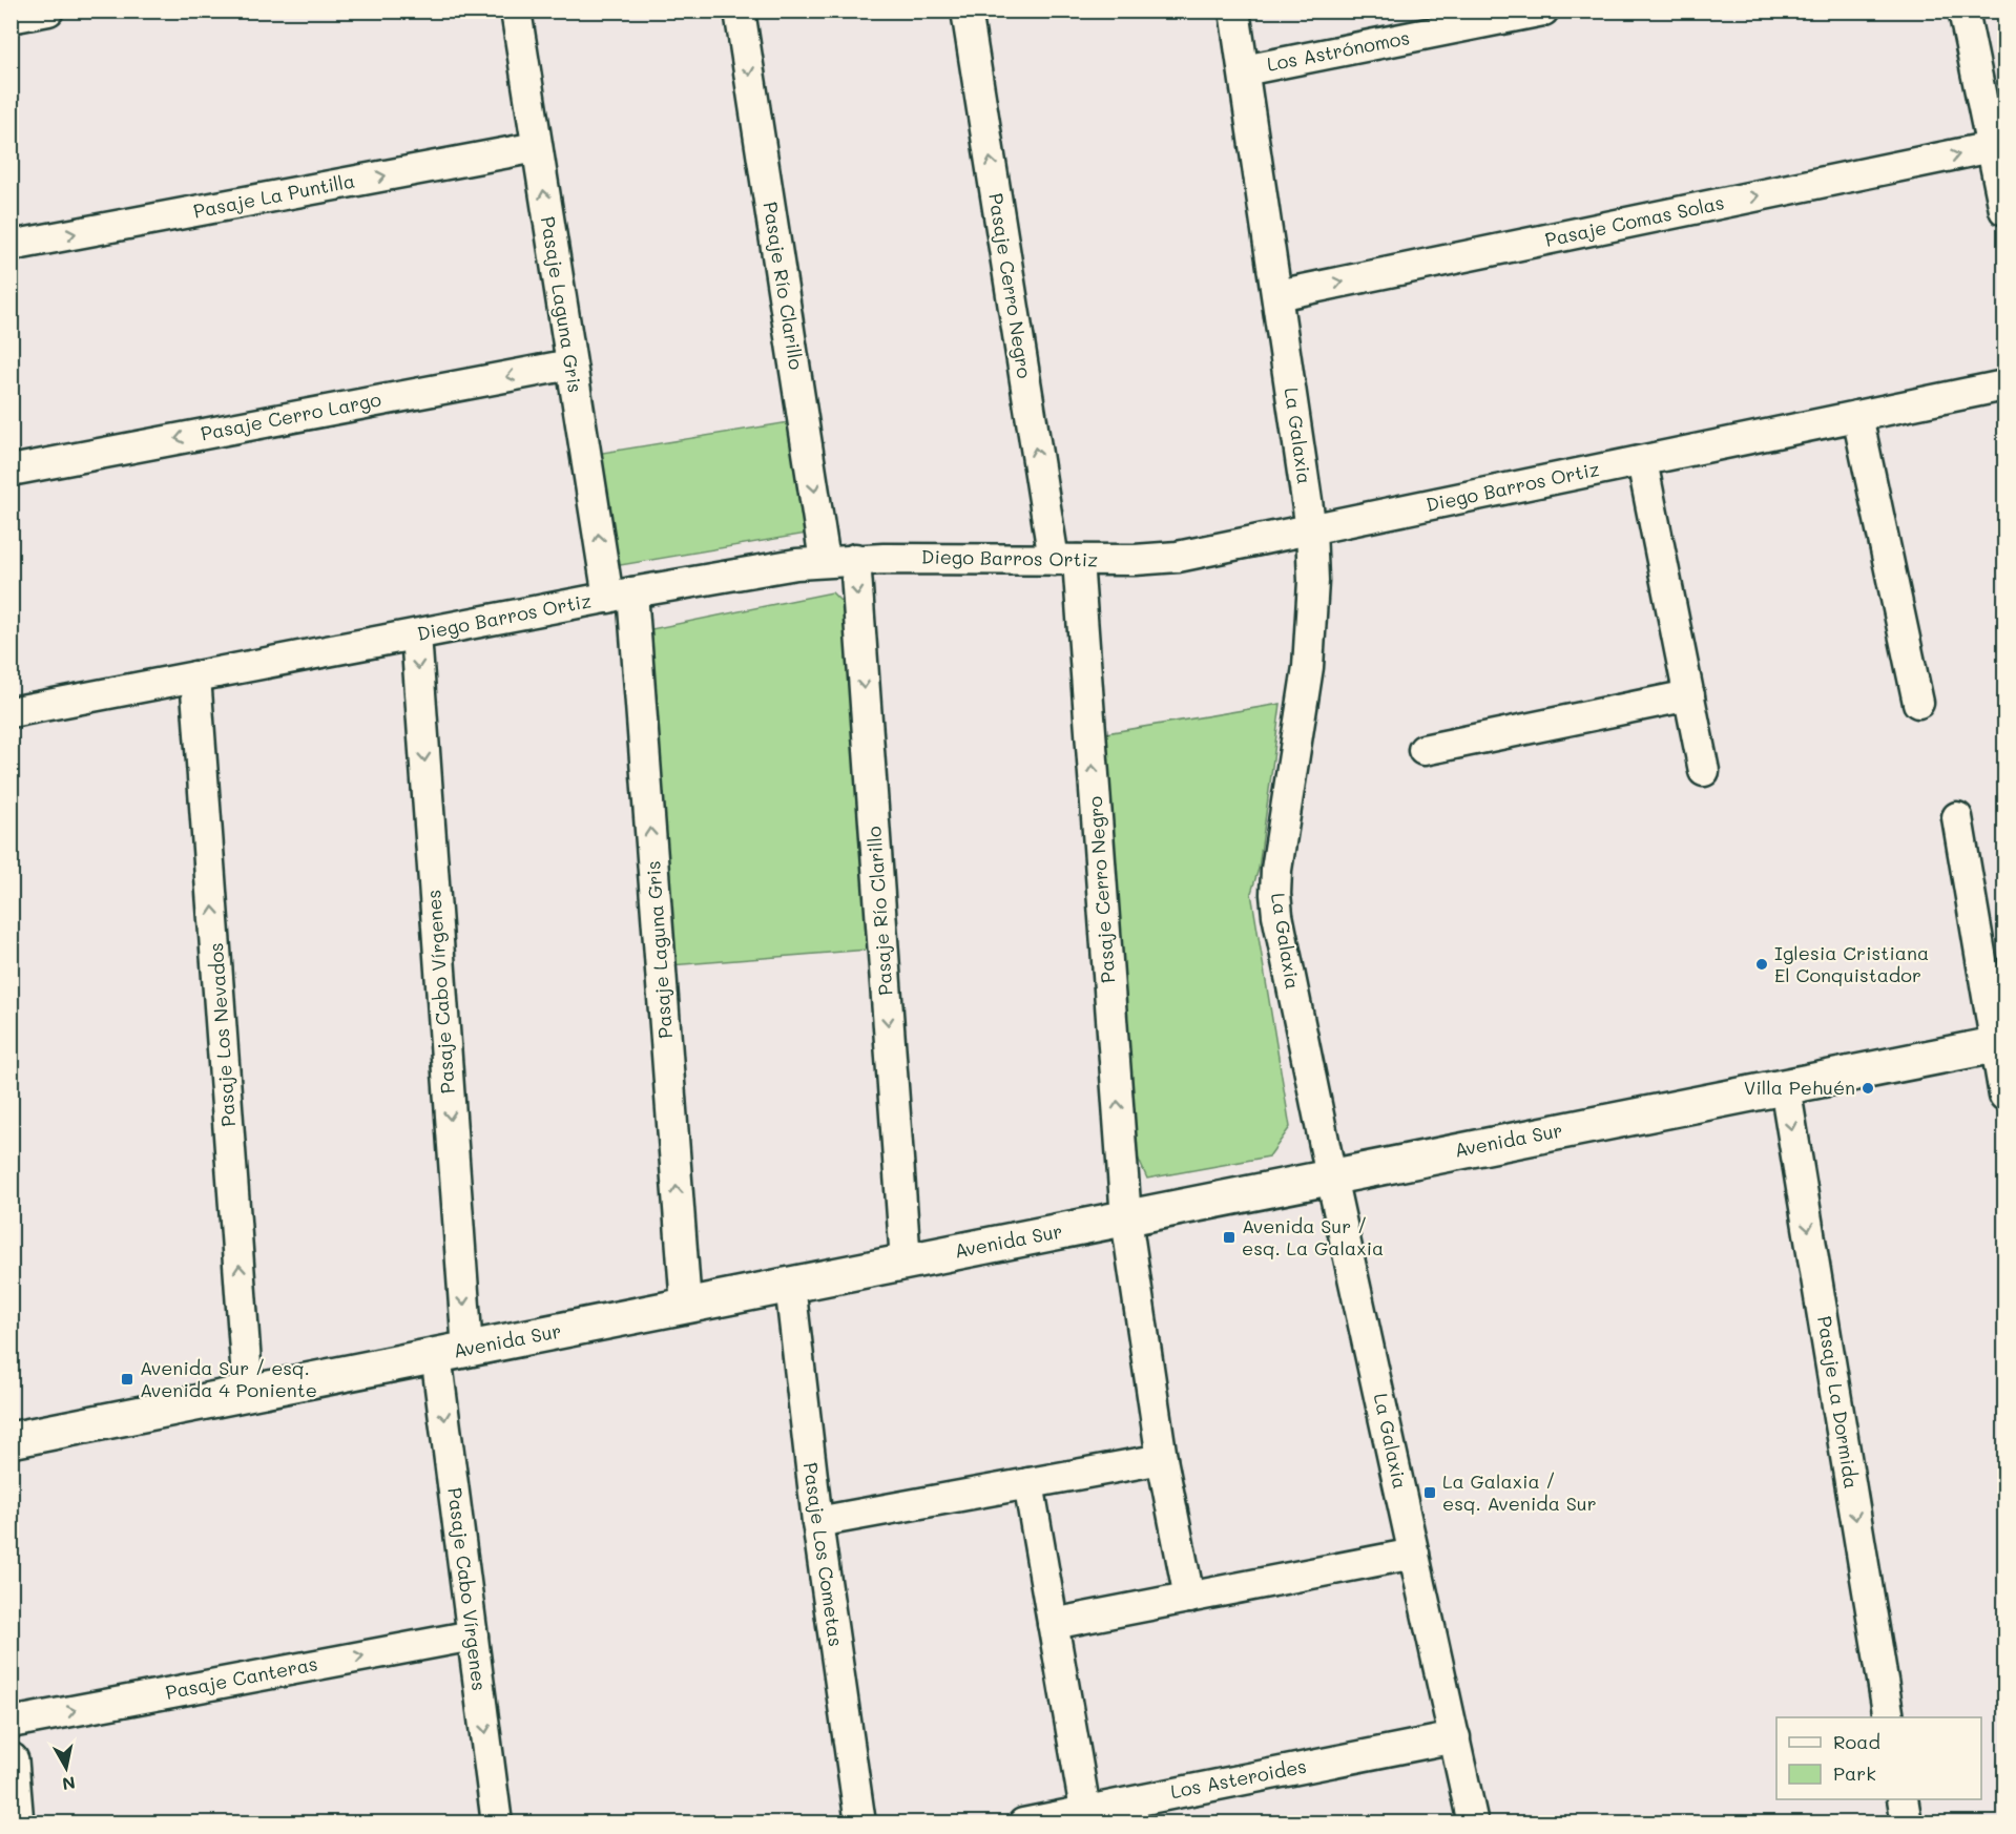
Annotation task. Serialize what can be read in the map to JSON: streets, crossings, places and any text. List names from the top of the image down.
{
  "streets": {
    "street": [
      "Los Astrónomos",
      "Pasaje La Puntilla",
      "Pasaje Comas Solas",
      "Pasaje Río Clarillo",
      "Pasaje Cerro Negro",
      "Pasaje Laguna Gris",
      "Pasaje Cerro Largo",
      "La Galaxia",
      "Diego Barros Ortiz",
      "Pasaje Cabo Vírgenes",
      "Pasaje Los Nevados",
      "Avenida Sur",
      "Pasaje La Dormida",
      "Pasaje Los Cometas",
      "Pasaje Canteras",
      "Los Asteroides"
    ]
  },
  "crossings": [
    ["Los Astrónomos", "La Galaxia"],
    ["Pasaje La Puntilla", "Pasaje Laguna Gris"],
    ["Pasaje Comas Solas", "La Galaxia"],
    ["Pasaje Río Clarillo", "Diego Barros Ortiz"],
    ["Pasaje Río Clarillo", "Avenida Sur"],
    ["Pasaje Cerro Negro", "Diego Barros Ortiz"],
    ["Pasaje Cerro Negro", "Avenida Sur"],
    ["Pasaje Laguna Gris", "Pasaje Cerro Largo"],
    ["Pasaje Laguna Gris", "Diego Barros Ortiz"],
    ["Pasaje Laguna Gris", "Avenida Sur"],
    ["La Galaxia", "Diego Barros Ortiz"],
    ["La Galaxia", "Avenida Sur"],
    ["La Galaxia", "Los Asteroides"],
    ["Diego Barros Ortiz", "Pasaje Cabo Vírgenes"],
    ["Diego Barros Ortiz", "Pasaje Los Nevados"],
    ["Pasaje Cabo Vírgenes", "Avenida Sur"],
    ["Pasaje Cabo Vírgenes", "Pasaje Canteras"],
    ["Pasaje Los Nevados", "Avenida Sur"],
    ["Avenida Sur", "Pasaje La Dormida"],
    ["Avenida Sur", "Pasaje Los Cometas"]
  ],
  "one_way": [
    "Pasaje La Puntilla",
    "Pasaje Comas Solas",
    "Pasaje Río Clarillo",
    "Pasaje Cerro Negro",
    "Pasaje Laguna Gris",
    "Pasaje Cerro Largo",
    "Pasaje Cabo Vírgenes",
    "Pasaje Los Nevados",
    "Pasaje La Dormida",
    "Pasaje Canteras"
  ],
  "places": {
    "other": ["Iglesia Cristiana El Conquistador", "Villa Pehuén"],
    "transit": ["Avenida Sur / esq. La Galaxia", "Avenida Sur / esq. Avenida 4 Poniente", "La Galaxia / esq. Avenida Sur"]
  },
  "legend": ["Road", "Park"],
  "north": "bottom"
}
